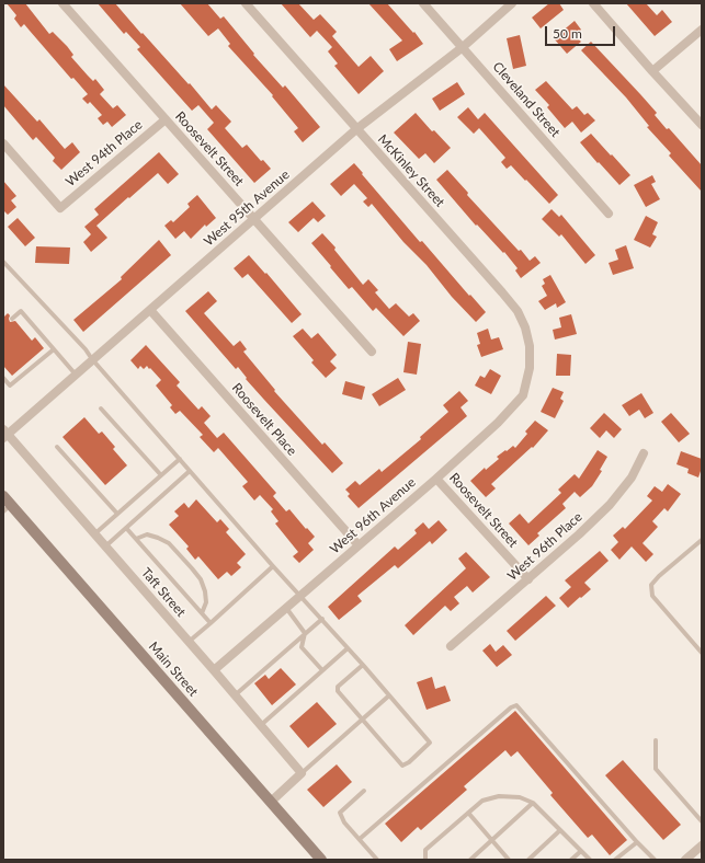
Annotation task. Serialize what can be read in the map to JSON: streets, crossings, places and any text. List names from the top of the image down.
{
  "streets": {
    "main road": ["Main Street"],
    "street": [
      "Cleveland Street",
      "Roosevelt Street",
      "West 94th Place",
      "McKinley Street",
      "West 95th Avenue",
      "Roosevelt Place",
      "West 96th Avenue",
      "West 96th Place",
      "Taft Street"
    ]
  },
  "crossings": [
    ["Cleveland Street", "West 95th Avenue"],
    ["Roosevelt Street", "West 94th Place"],
    ["Roosevelt Street", "West 95th Avenue"],
    ["Roosevelt Street", "West 96th Avenue"],
    ["Roosevelt Street", "West 96th Place"],
    ["McKinley Street", "West 95th Avenue"],
    ["McKinley Street", "West 96th Avenue"],
    ["West 95th Avenue", "Roosevelt Place"],
    ["West 95th Avenue", "Taft Street"],
    ["Roosevelt Place", "West 96th Avenue"],
    ["West 96th Avenue", "Taft Street"]
  ],
  "scale_bar": "50 m"
}
